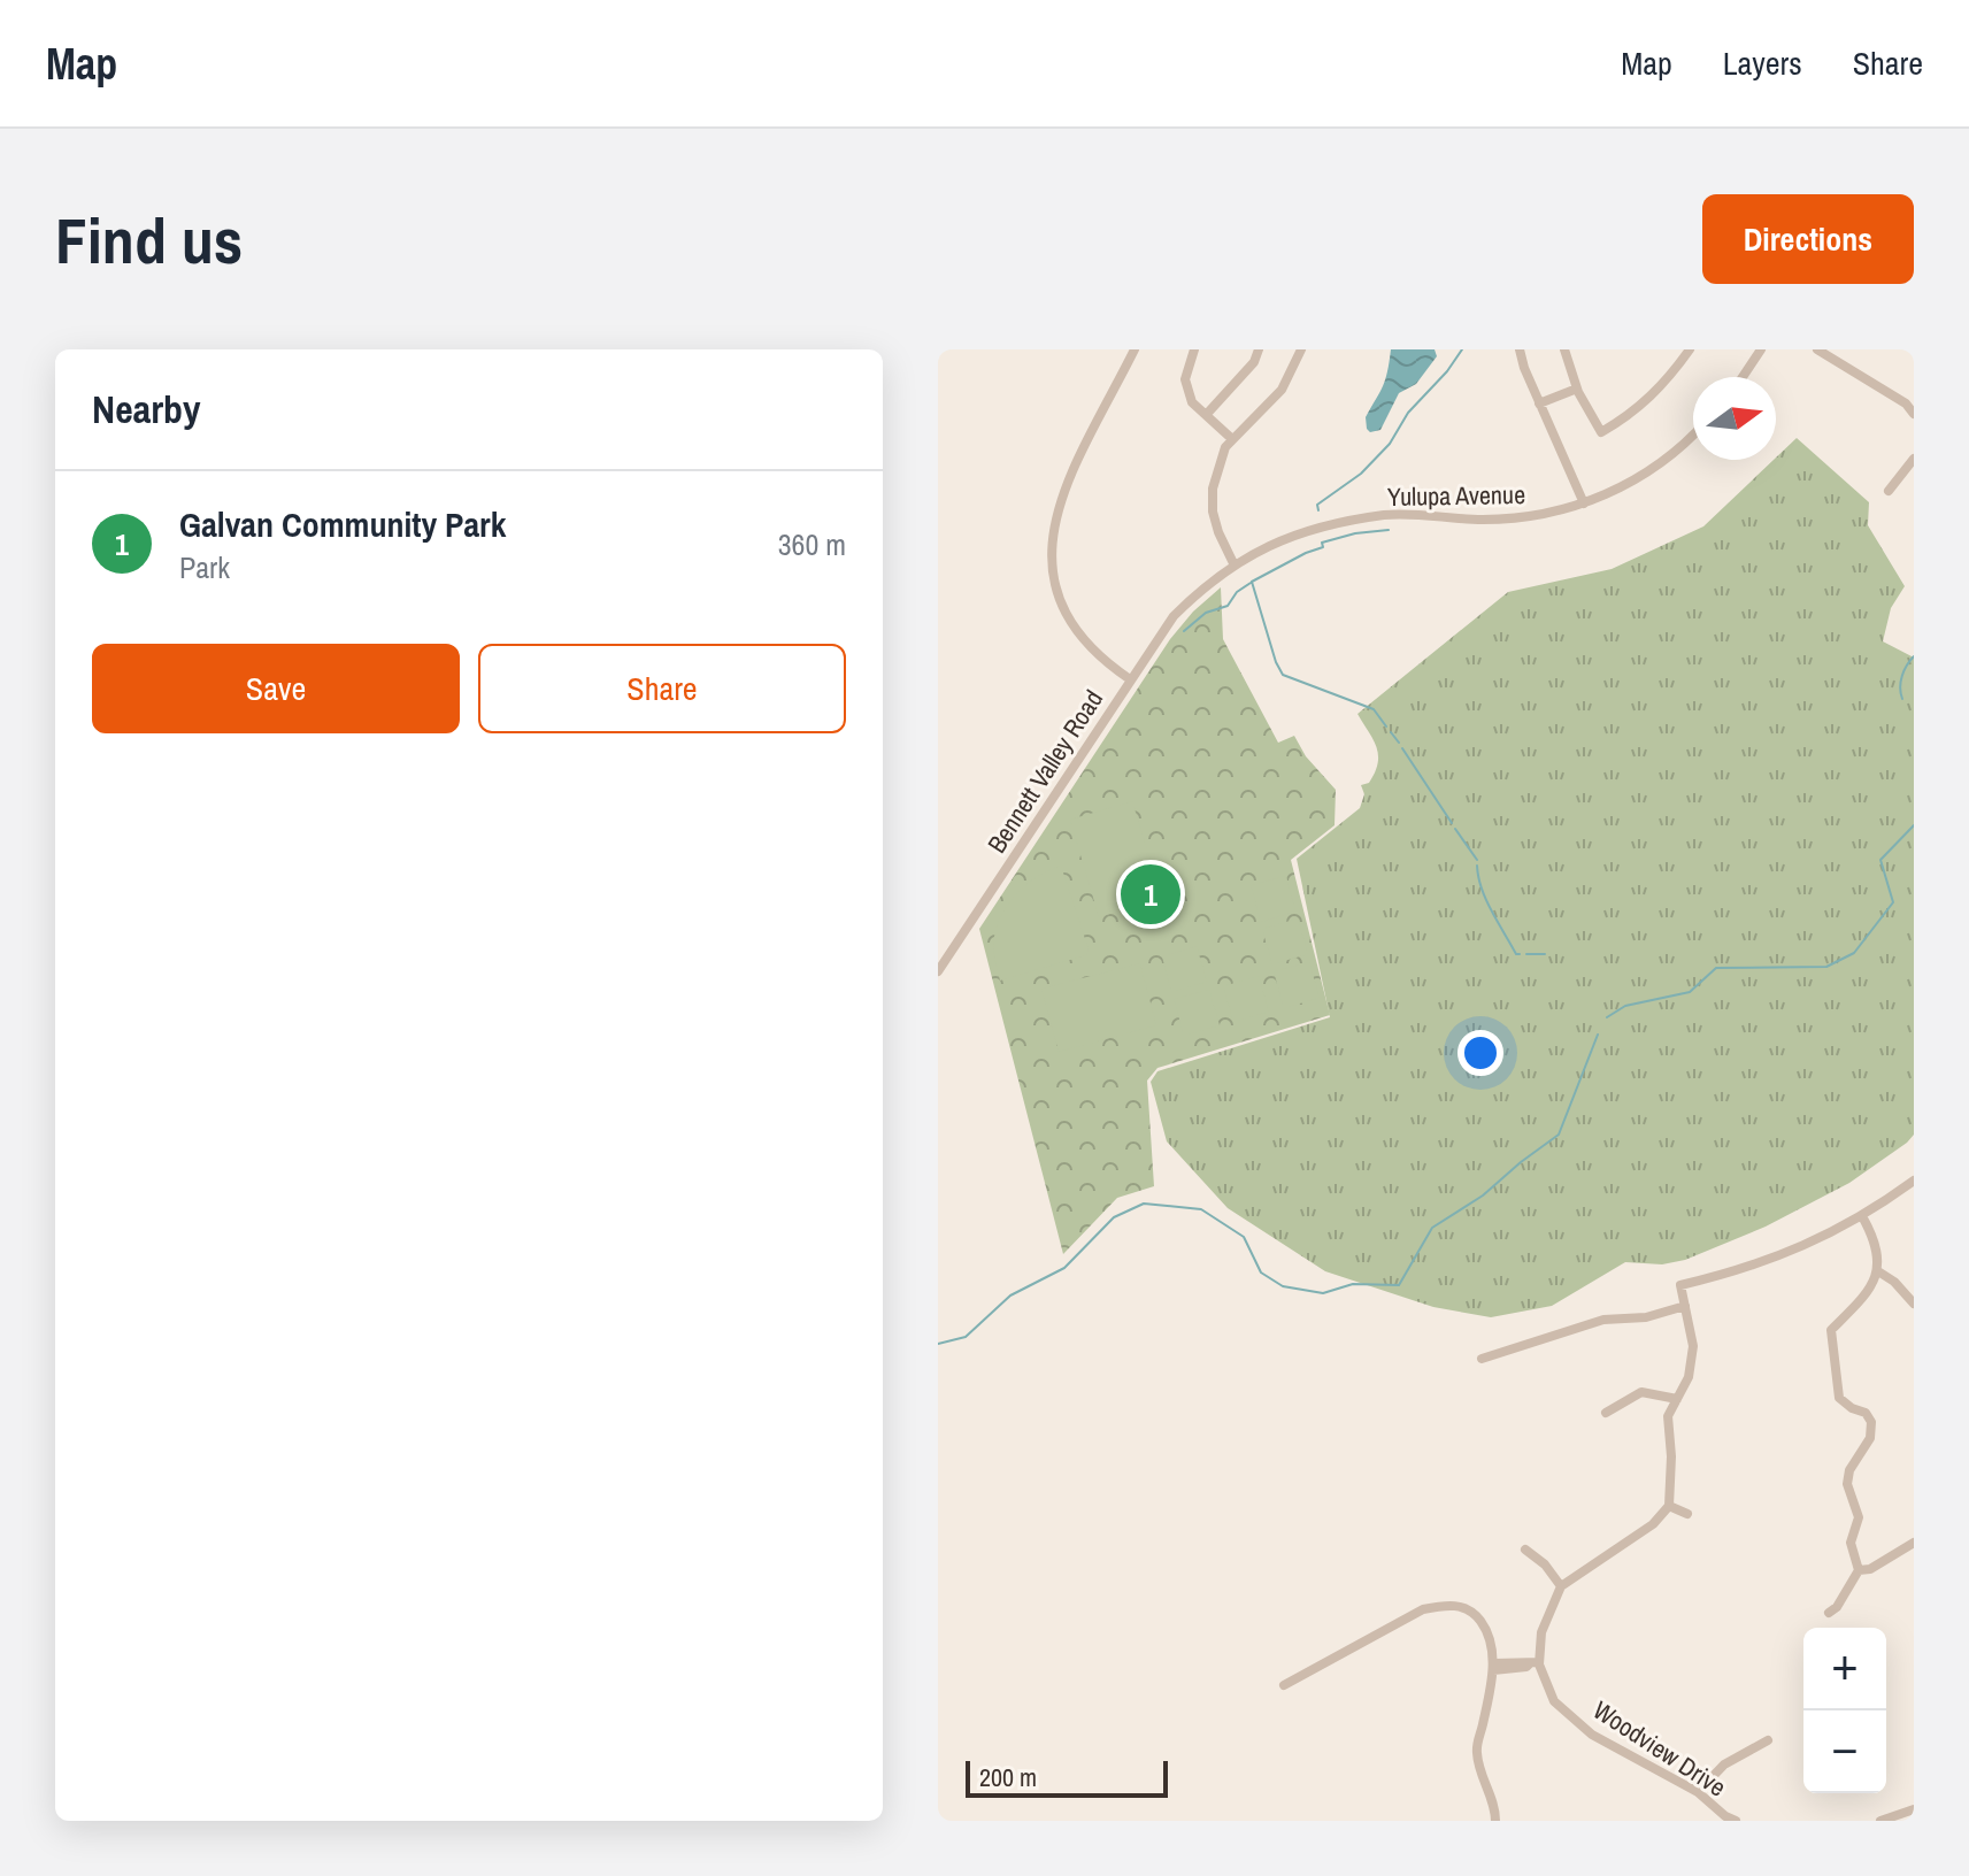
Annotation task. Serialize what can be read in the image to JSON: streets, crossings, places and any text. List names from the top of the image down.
{
  "streets": {
    "street": ["Yulupa Avenue", "Bennett Valley Road", "Woodview Drive"]
  },
  "crossings": [
    ["Yulupa Avenue", "Bennett Valley Road"]
  ],
  "scale_bar": "200 m",
  "north": "right",
  "page": {
    "header": "Map",
    "nav": ["Map", "Layers", "Share"],
    "buttons": [
      "Directions",
      ["Save", "Share"]
    ],
    "title": "Find us",
    "heading": "Nearby",
    "list": [
      {
        "mark": "1",
        "name": "Galvan Community Park",
        "note": "Park",
        "value": "360 m"
      }
    ],
    "pins": "1",
    "map_buttons": ["+", "−"],
    "scale": "200 m"
  }
}
